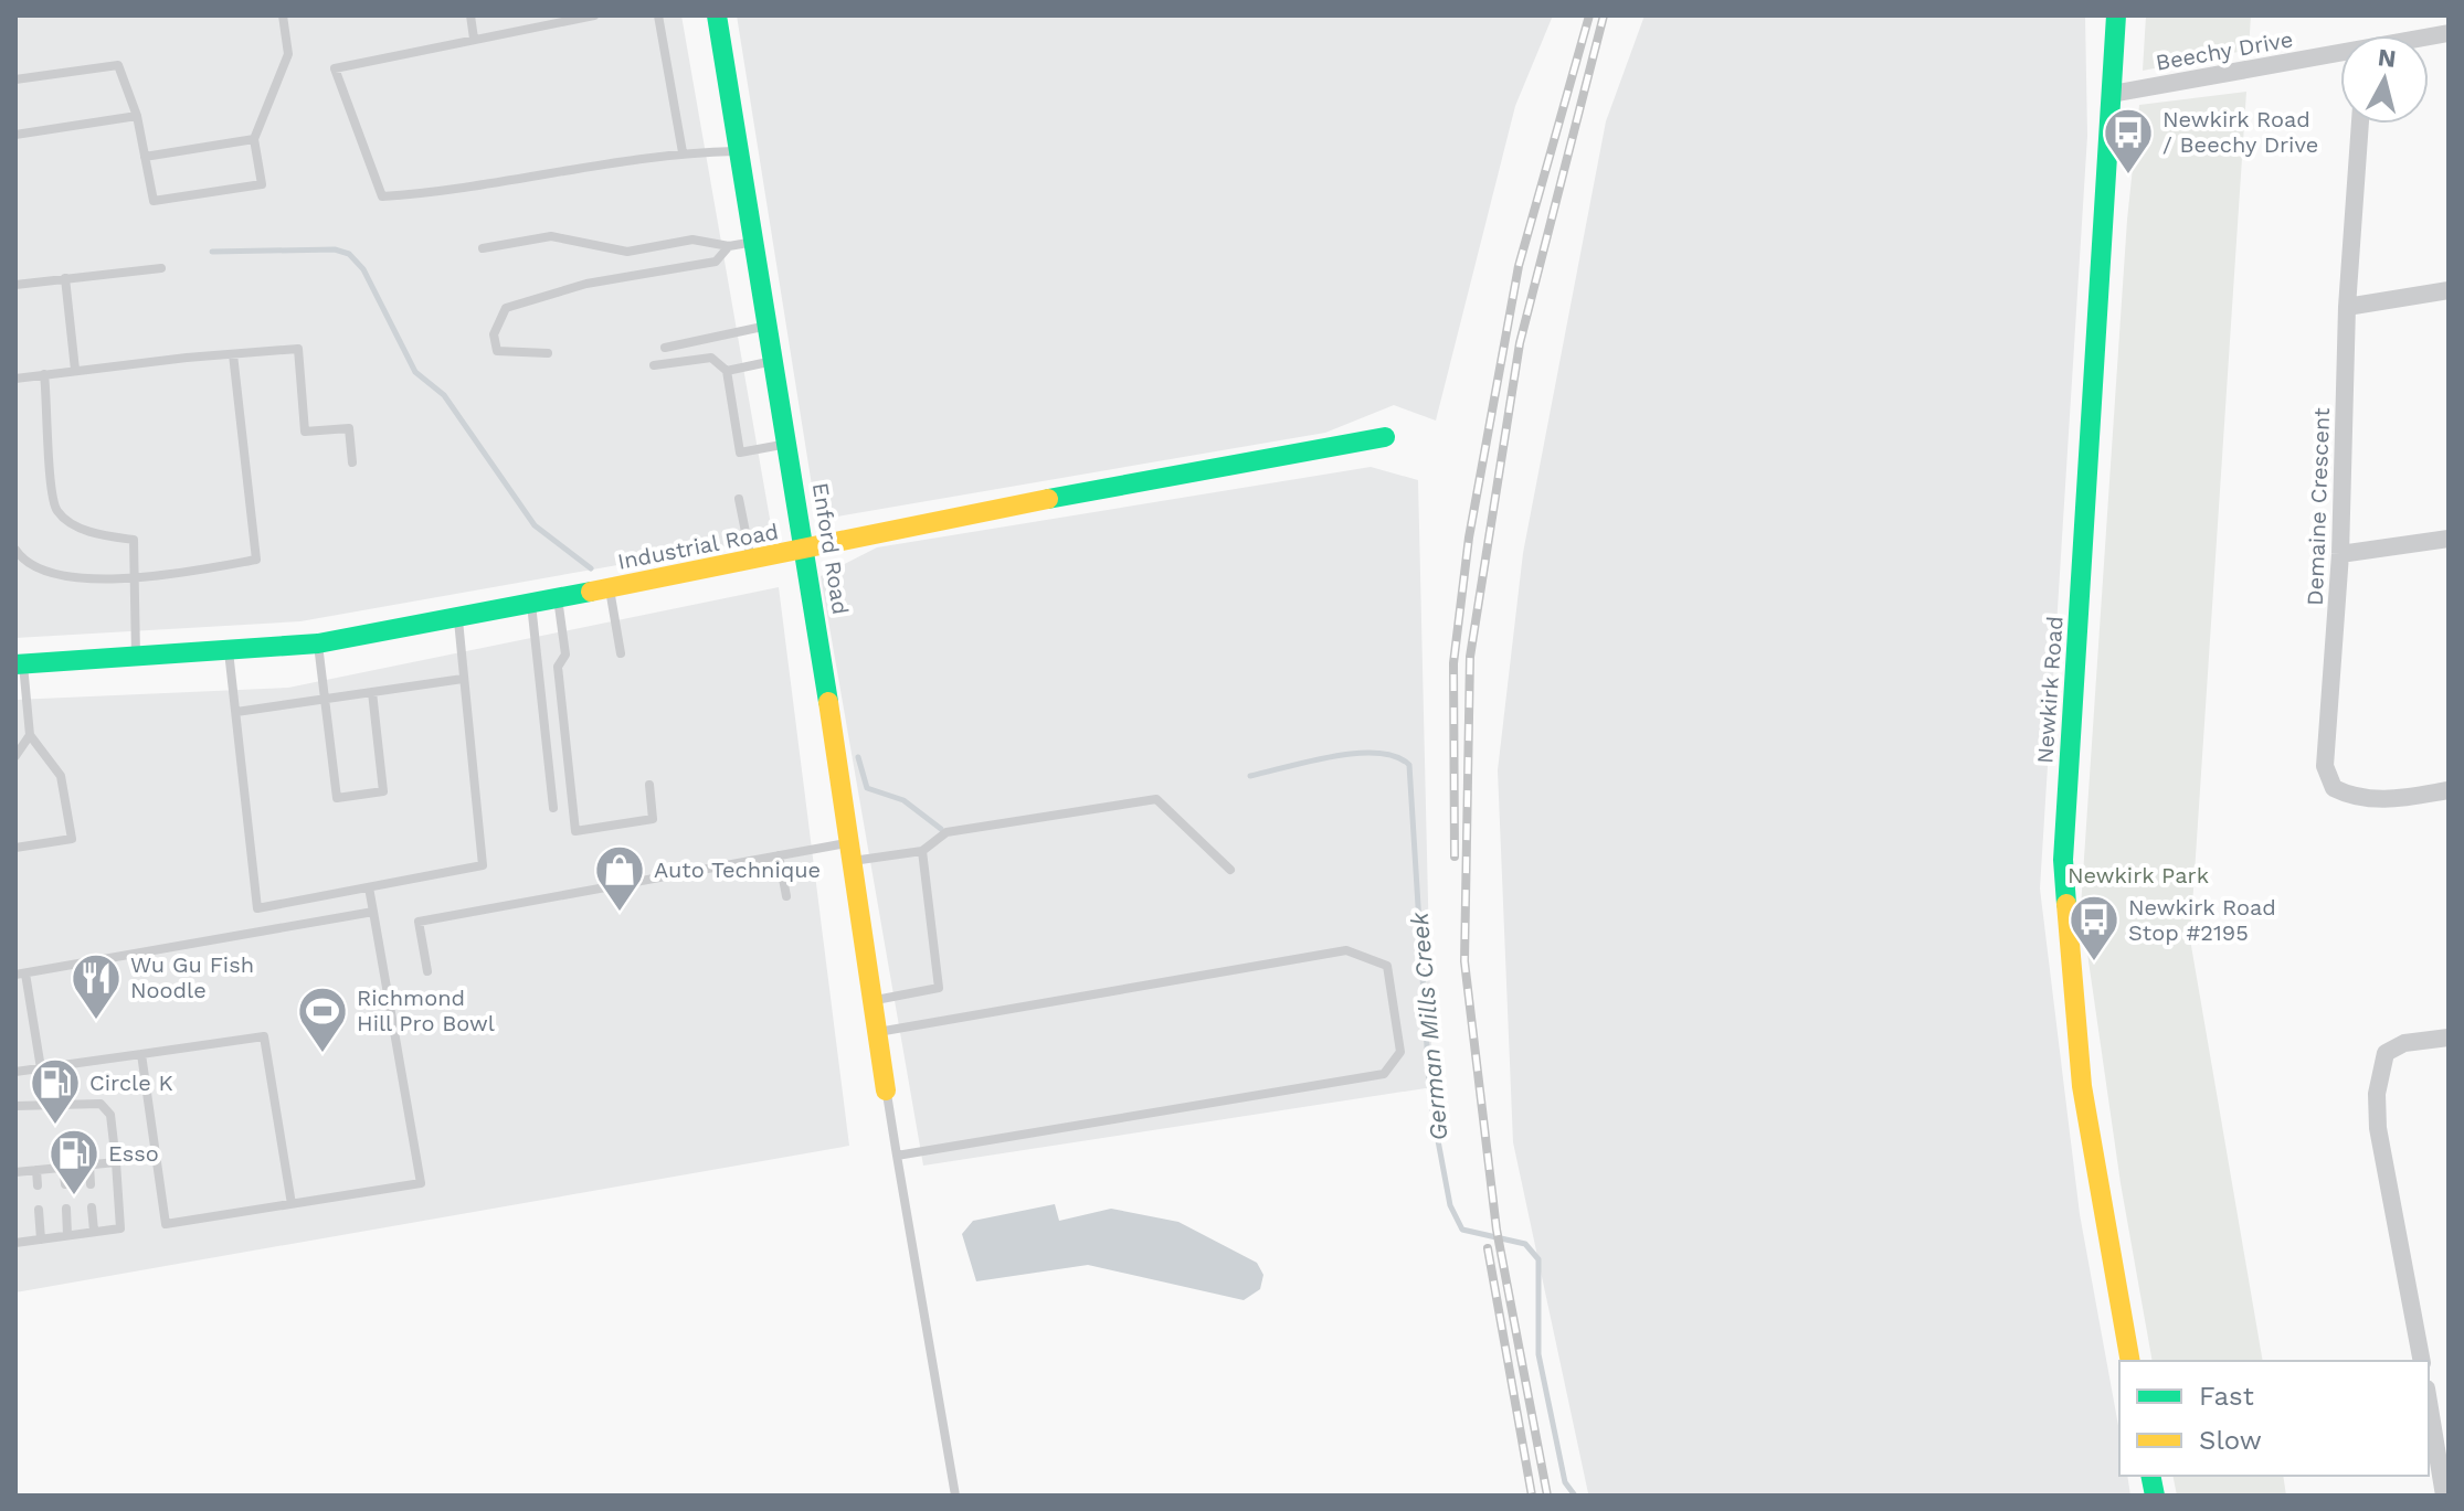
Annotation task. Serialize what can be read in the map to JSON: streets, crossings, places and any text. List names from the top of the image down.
{
  "streets": {
    "street": [
      "Beechy Drive",
      "Demaine Crescent",
      "Industrial Road",
      "Enford Road",
      "Newkirk Road"
    ]
  },
  "crossings": [
    ["Beechy Drive", "Newkirk Road"],
    ["Industrial Road", "Enford Road"]
  ],
  "water": ["German Mills Creek"],
  "parks": ["Newkirk Park"],
  "places": {
    "bus stop": ["Newkirk Road / Beechy Drive", "Newkirk Road Stop #2195"],
    "shop": ["Auto Technique"],
    "restaurant": ["Wu Gu Fish Noodle"],
    "sports": ["Richmond Hill Pro Bowl"],
    "fuel station": ["Circle K", "Esso"]
  },
  "legend": ["Fast", "Slow"],
  "north": "top"
}
